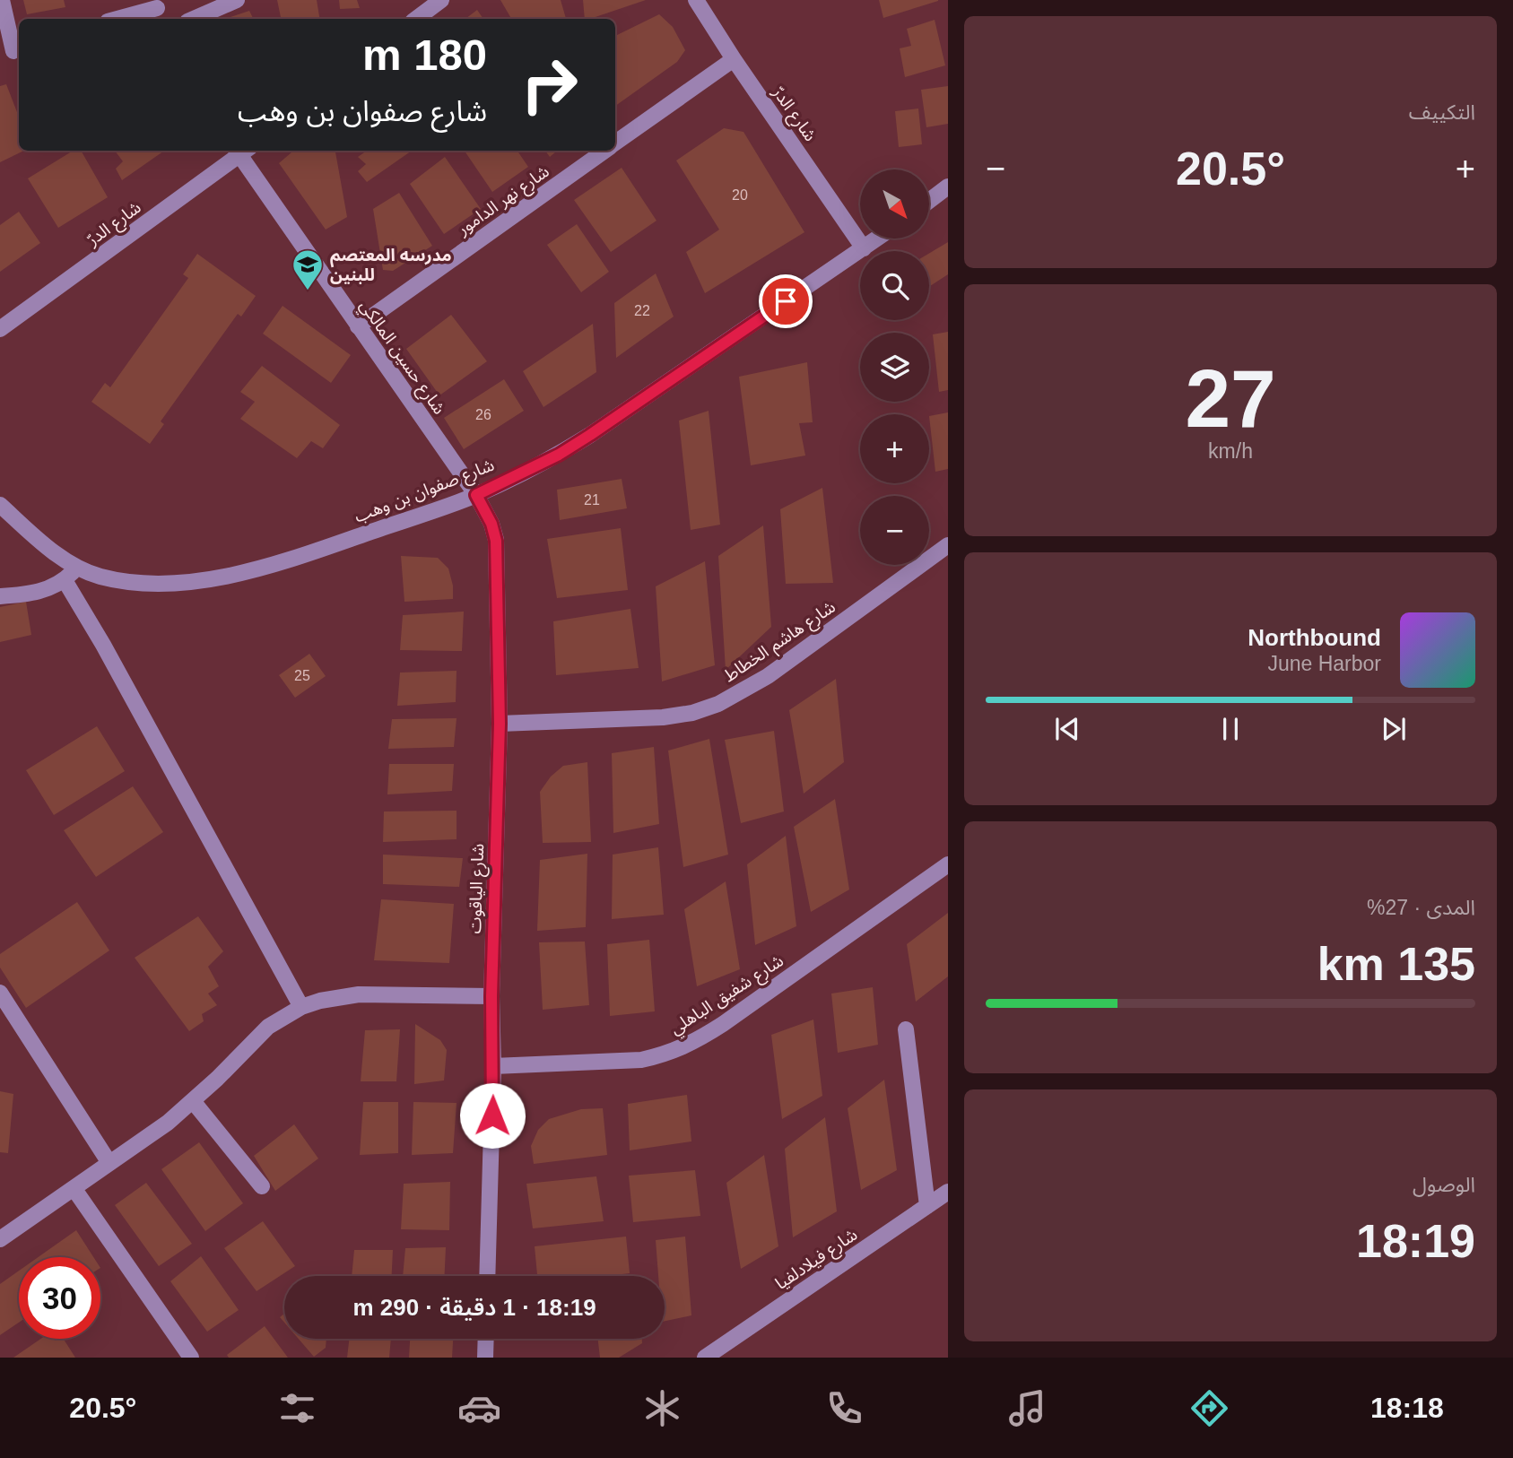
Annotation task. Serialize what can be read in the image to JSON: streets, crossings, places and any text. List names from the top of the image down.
{
  "streets": {
    "street": [
      "شارع الدرّ",
      "شارع نهر الدامور",
      "شارع حسين المالكي",
      "شارع صفوان بن وهب",
      "شارع هاشم الخطاط",
      "شارع الياقوت",
      "شارع شفيق الباهلي",
      "شارع فيلادلفيا"
    ]
  },
  "crossings": [
    ["شارع الدرّ", "شارع نهر الدامور"],
    ["شارع الدرّ", "شارع حسين المالكي"],
    ["شارع الدرّ", "شارع صفوان بن وهب"],
    ["شارع نهر الدامور", "شارع حسين المالكي"],
    ["شارع حسين المالكي", "شارع صفوان بن وهب"],
    ["شارع حسين المالكي", "شارع الياقوت"],
    ["شارع صفوان بن وهب", "شارع الياقوت"],
    ["شارع هاشم الخطاط", "شارع الياقوت"],
    ["شارع الياقوت", "شارع شفيق الباهلي"]
  ],
  "places": {
    "school or university": ["مدرسه المعتصم للبنين"]
  },
  "house_numbers": [
    "20",
    "22",
    "26",
    "21",
    "25"
  ],
  "north": "bottom right",
  "page": {
    "tile": [
      "التكييف",
      ["27", "km/h"],
      ["المدى · 27%", "135 km"],
      ["الوصول", "18:19"]
    ],
    "turn": ["180 m", "شارع صفوان بن وهب"],
    "heat": ["−", "20.5°", "+"],
    "map_buttons": ["+", "−"],
    "song": ["Northbound", "June Harbor"],
    "limit": "30",
    "trip": "18:19 · 1 دقيقة · 290 m",
    "tabs": ["18:18", "20.5°"]
  }
}
